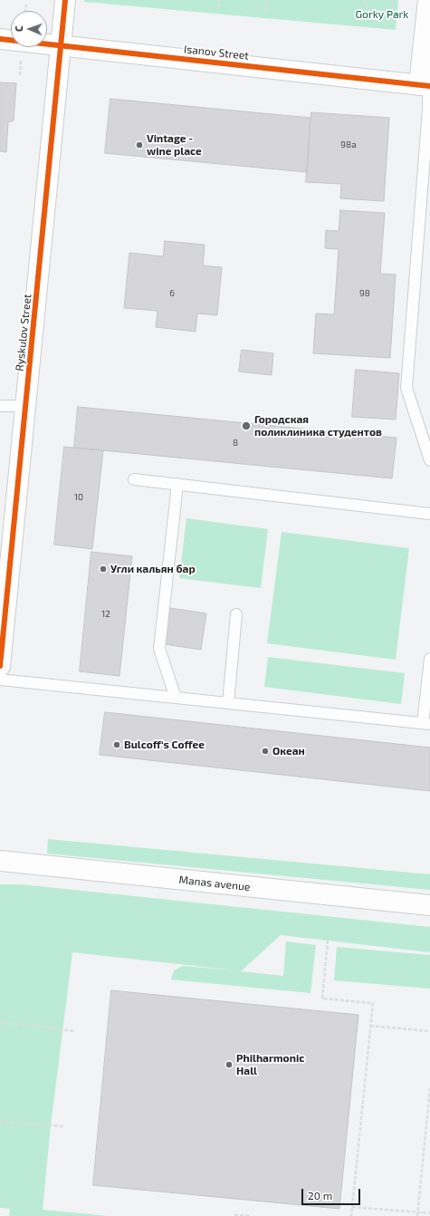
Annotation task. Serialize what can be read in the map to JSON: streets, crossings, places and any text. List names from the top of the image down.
{
  "streets": {
    "street": ["Isanov Street", "Ryskulov Street", "Manas avenue"]
  },
  "crossings": [
    ["Isanov Street", "Ryskulov Street"]
  ],
  "parks": ["Gorky Park"],
  "places": [
    "Vintage - wine place",
    "Городская поликлиника студентов",
    "Угли кальян бар",
    "Bulcoff‘s Coffee",
    "Океан",
    "Philharmonic Hall"
  ],
  "house_numbers": [
    "98а",
    "6",
    "98",
    "8",
    "10",
    "12"
  ],
  "scale_bar": "20 m",
  "north": "left"
}
